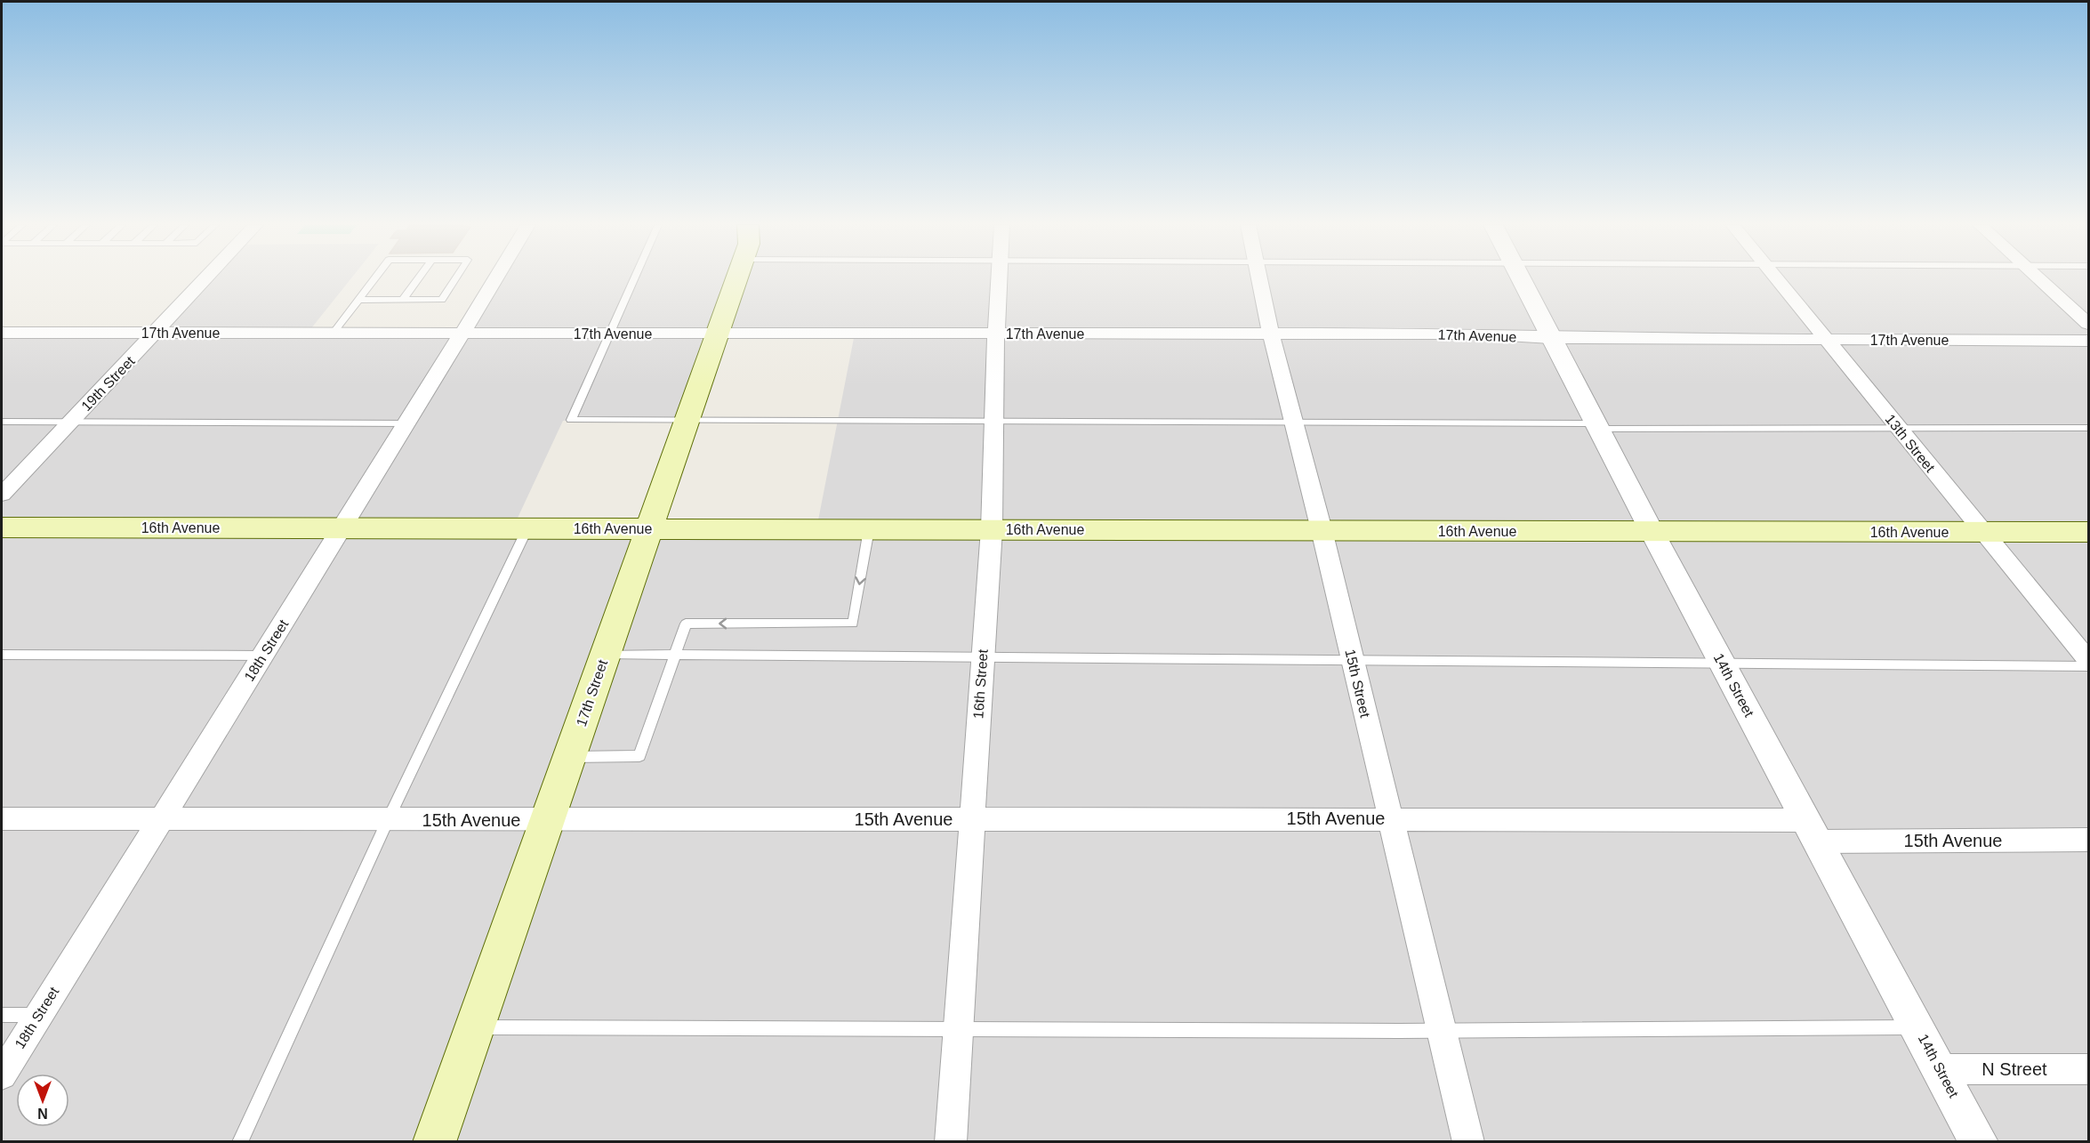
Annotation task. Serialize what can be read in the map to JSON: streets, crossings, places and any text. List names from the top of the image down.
{
  "streets": {
    "main road": ["16th Avenue", "17th Street"],
    "street": [
      "17th Avenue",
      "19th Street",
      "13th Street",
      "18th Street",
      "15th Street",
      "16th Street",
      "14th Street",
      "15th Avenue",
      "N Street"
    ]
  },
  "crossings": [
    ["17th Avenue", "19th Street"],
    ["17th Avenue", "13th Street"],
    ["17th Avenue", "18th Street"],
    ["17th Avenue", "15th Street"],
    ["17th Avenue", "16th Street"],
    ["17th Avenue", "14th Street"],
    ["17th Avenue", "17th Street"],
    ["13th Street", "16th Avenue"],
    ["16th Avenue", "18th Street"],
    ["16th Avenue", "15th Street"],
    ["16th Avenue", "16th Street"],
    ["16th Avenue", "14th Street"],
    ["16th Avenue", "17th Street"],
    ["18th Street", "15th Avenue"],
    ["15th Street", "15th Avenue"],
    ["16th Street", "15th Avenue"],
    ["14th Street", "15th Avenue"],
    ["14th Street", "N Street"],
    ["17th Street", "15th Avenue"]
  ],
  "north": "bottom"
}
